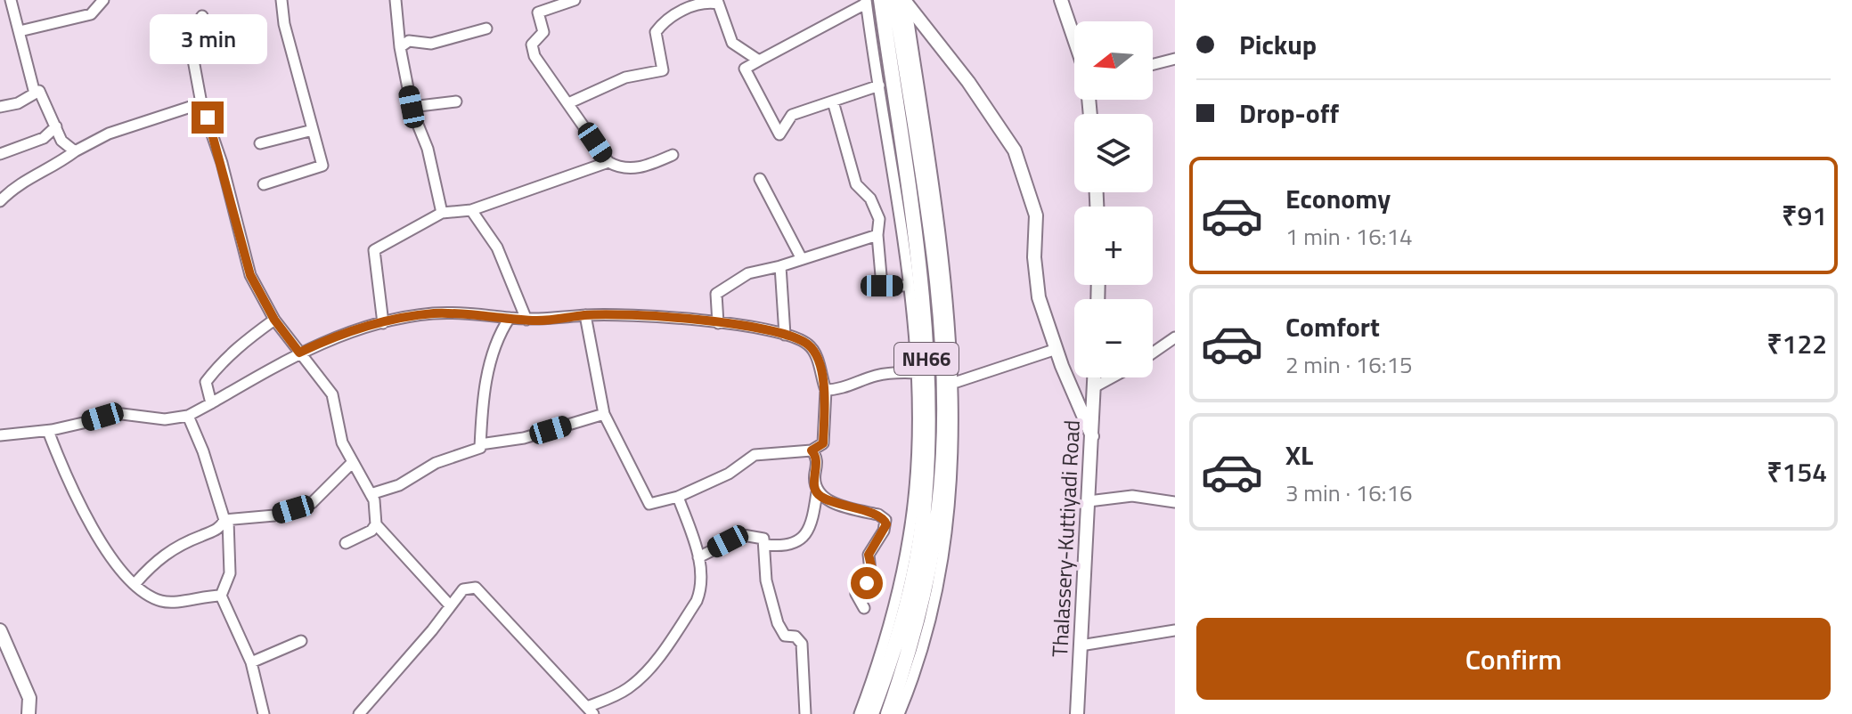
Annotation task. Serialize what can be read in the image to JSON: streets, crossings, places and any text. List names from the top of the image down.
{
  "streets": {
    "highway": ["NH66"],
    "main road": ["Thalassery-Kuttiyadi Road"]
  },
  "north": "left",
  "page": {
    "banner": ["Pickup", "Drop-off"],
    "bubble": "3 min",
    "map_buttons": ["+", "−"],
    "list": [
      {
        "name": "Economy",
        "note": "1 min · 16:14",
        "value": "₹91"
      },
      {
        "name": "Comfort",
        "note": "2 min · 16:15",
        "value": "₹122"
      },
      {
        "name": "XL",
        "note": "3 min · 16:16",
        "value": "₹154"
      }
    ],
    "buttons": "Confirm"
  }
}
